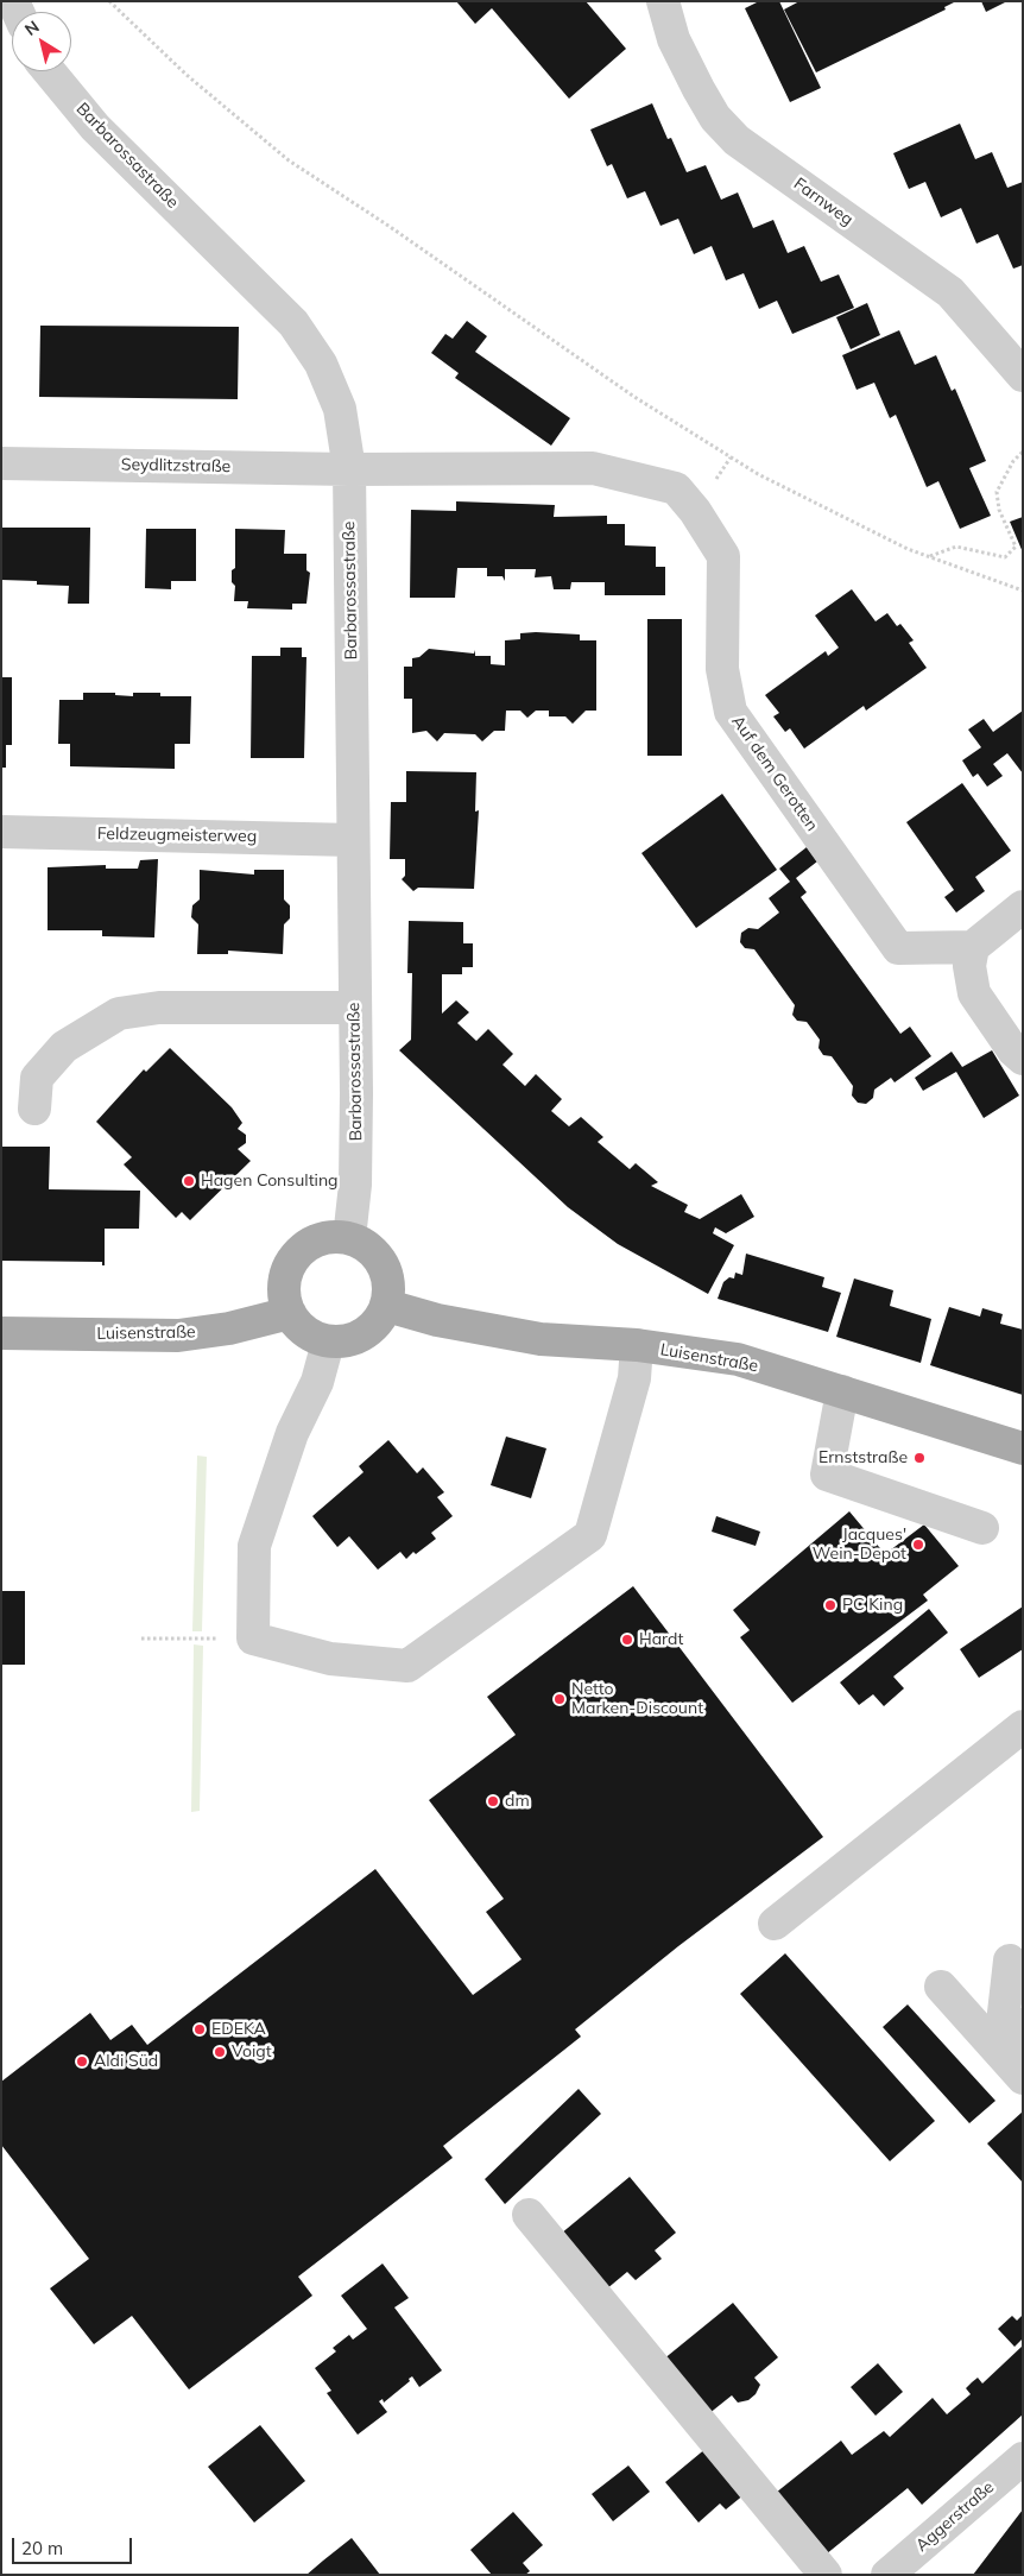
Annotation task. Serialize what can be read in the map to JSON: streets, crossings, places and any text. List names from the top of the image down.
{
  "streets": {
    "main road": ["Luisenstraße"],
    "street": [
      "Barbarossastraße",
      "Farnweg",
      "Seydlitzstraße",
      "Auf dem Gerotten",
      "Feldzeugmeisterweg",
      "Aggerstraße"
    ]
  },
  "crossings": [
    ["Barbarossastraße", "Seydlitzstraße"],
    ["Barbarossastraße", "Auf dem Gerotten"],
    ["Barbarossastraße", "Feldzeugmeisterweg"],
    ["Barbarossastraße", "Luisenstraße"],
    ["Seydlitzstraße", "Auf dem Gerotten"]
  ],
  "places": [
    "Hagen Consulting",
    "Ernststraße",
    "Jacques' Wein-Depot",
    "PC King",
    "Hardt",
    "Netto Marken-Discount",
    "dm",
    "EDEKA",
    "Voigt",
    "Aldi Süd"
  ],
  "scale_bar": "20 m",
  "north": "top left"
}
